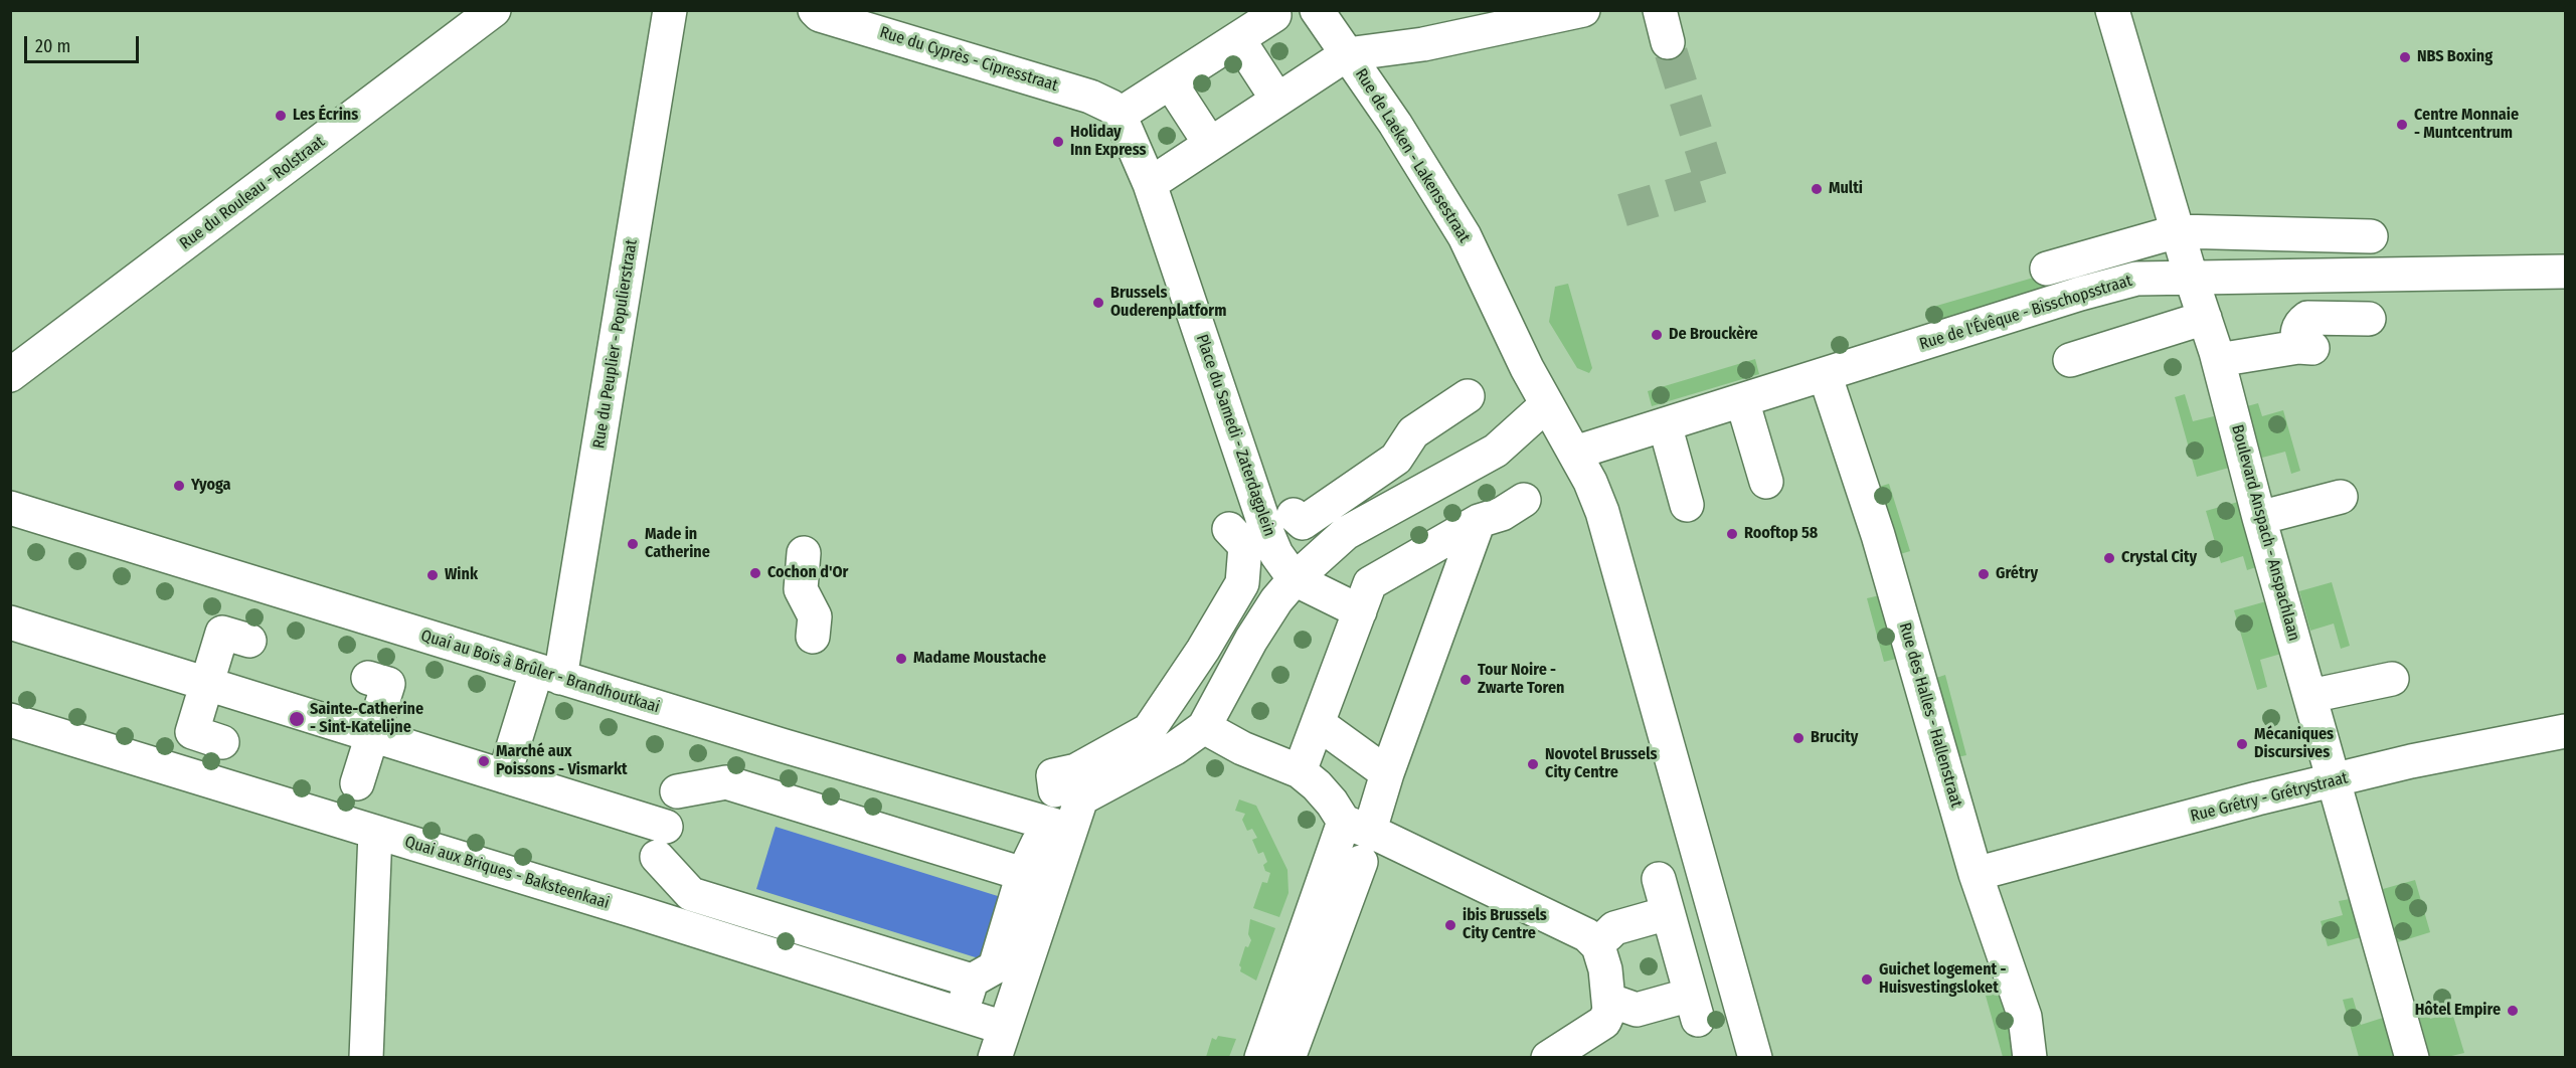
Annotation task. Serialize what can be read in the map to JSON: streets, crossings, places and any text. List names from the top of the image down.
{
  "streets": {
    "street": [
      "Rue du Cyprès - Cipresstraat",
      "Rue de Laeken - Lakensestraat",
      "Rue du Rouleau - Rolstraat",
      "Rue de l'Évêque - Bisschopsstraat",
      "Rue du Peuplier - Populierstraat",
      "Place du Samedi - Zaterdagplein",
      "Boulevard Anspach - Anspachlaan",
      "Quai au Bois à Brûler - Brandhoutkaai",
      "Rue des Halles - Hallenstraat",
      "Rue Grétry - Grétrystraat",
      "Quai aux Briques - Baksteenkaai"
    ]
  },
  "crossings": [
    ["Rue du Cyprès - Cipresstraat", "Place du Samedi - Zaterdagplein"],
    ["Rue de Laeken - Lakensestraat", "Rue de l'Évêque - Bisschopsstraat"],
    ["Rue de l'Évêque - Bisschopsstraat", "Boulevard Anspach - Anspachlaan"],
    ["Rue de l'Évêque - Bisschopsstraat", "Rue des Halles - Hallenstraat"],
    ["Rue du Peuplier - Populierstraat", "Quai au Bois à Brûler - Brandhoutkaai"],
    ["Boulevard Anspach - Anspachlaan", "Rue Grétry - Grétrystraat"],
    ["Rue des Halles - Hallenstraat", "Rue Grétry - Grétrystraat"]
  ],
  "places": [
    "NBS Boxing",
    "Les Écrins",
    "Centre Monnaie - Muntcentrum",
    "Holiday Inn Express",
    "Multi",
    "Brussels Ouderenplatform",
    "De Brouckère",
    "Yyoga",
    "Rooftop 58",
    "Made in Catherine",
    "Crystal City",
    "Cochon d'Or",
    "Grétry",
    "Wink",
    "Madame Moustache",
    "Tour Noire - Zwarte Toren",
    "Sainte-Catherine - Sint-Katelijne",
    "Brucity",
    "Mécaniques Discursives",
    "Marché aux Poissons - Vismarkt",
    "Novotel Brussels City Centre",
    "ibis Brussels City Centre",
    "Guichet logement - Huisvestingsloket",
    "Hôtel Empire"
  ],
  "scale_bar": "20 m"
}
